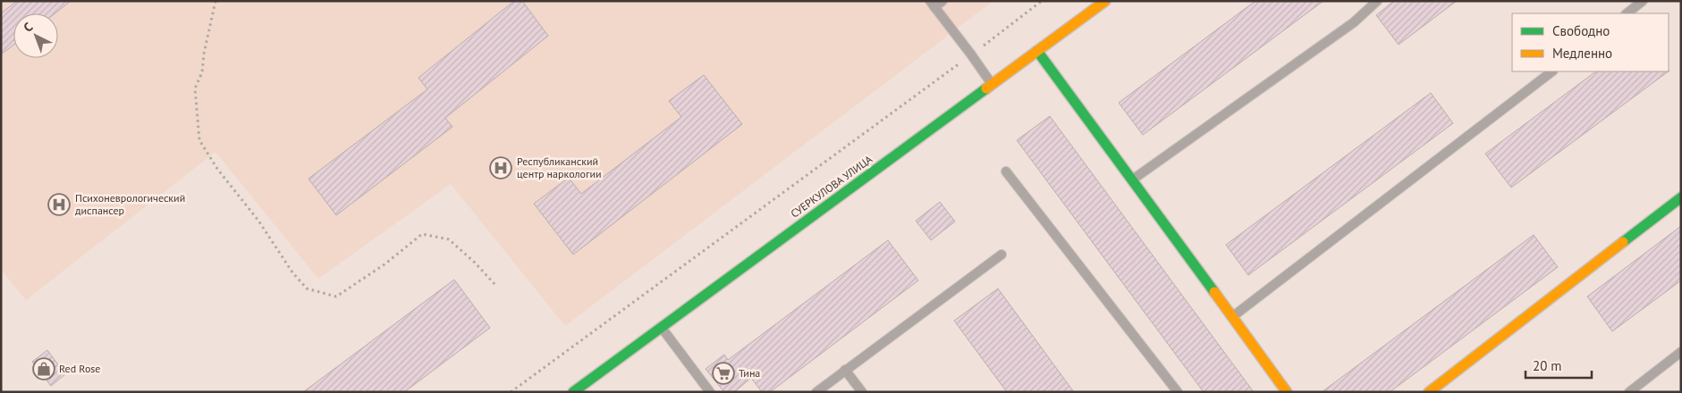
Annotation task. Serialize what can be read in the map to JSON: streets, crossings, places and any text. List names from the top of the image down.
{
  "streets": {
    "street": ["СУЕРКУЛОВА УЛИЦА"]
  },
  "places": {
    "hospital": ["Республиканский центр наркологии", "Психоневрологический диспансер"],
    "shop": ["Red Rose"],
    "supermarket": ["Тина"]
  },
  "legend": ["Свободно", "Медленно"],
  "scale_bar": "20 m",
  "north": "top left"
}
